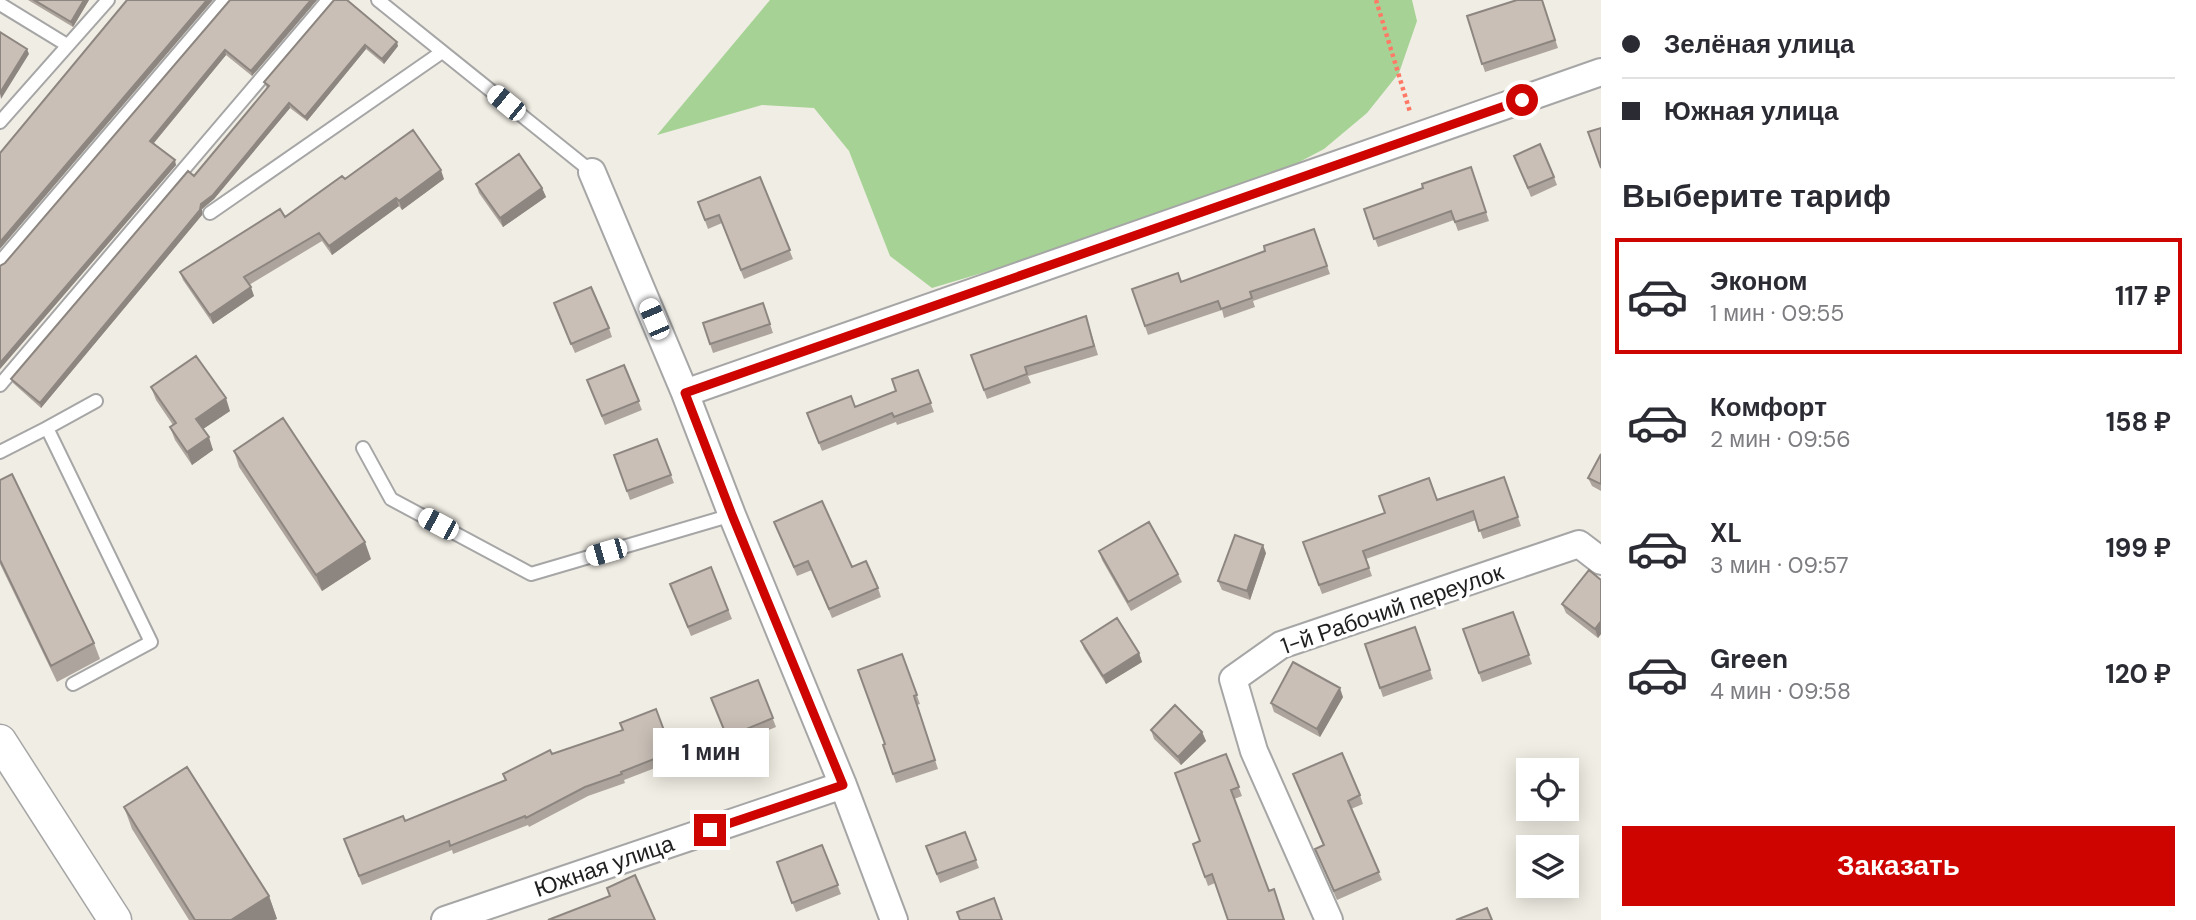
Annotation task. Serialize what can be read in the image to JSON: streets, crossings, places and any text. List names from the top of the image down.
{
  "streets": {
    "street": ["1-й Рабочий переулок", "Южная улица"]
  },
  "page": {
    "banner": ["Зелёная улица", "Южная улица"],
    "heading": "Выберите тариф",
    "list": [
      {
        "name": "Эконом",
        "note": "1 мин · 09:55",
        "value": "117 ₽"
      },
      {
        "name": "Комфорт",
        "note": "2 мин · 09:56",
        "value": "158 ₽"
      },
      {
        "name": "XL",
        "note": "3 мин · 09:57",
        "value": "199 ₽"
      },
      {
        "name": "Green",
        "note": "4 мин · 09:58",
        "value": "120 ₽"
      }
    ],
    "bubble": "1 мин",
    "buttons": "Заказать"
  }
}
